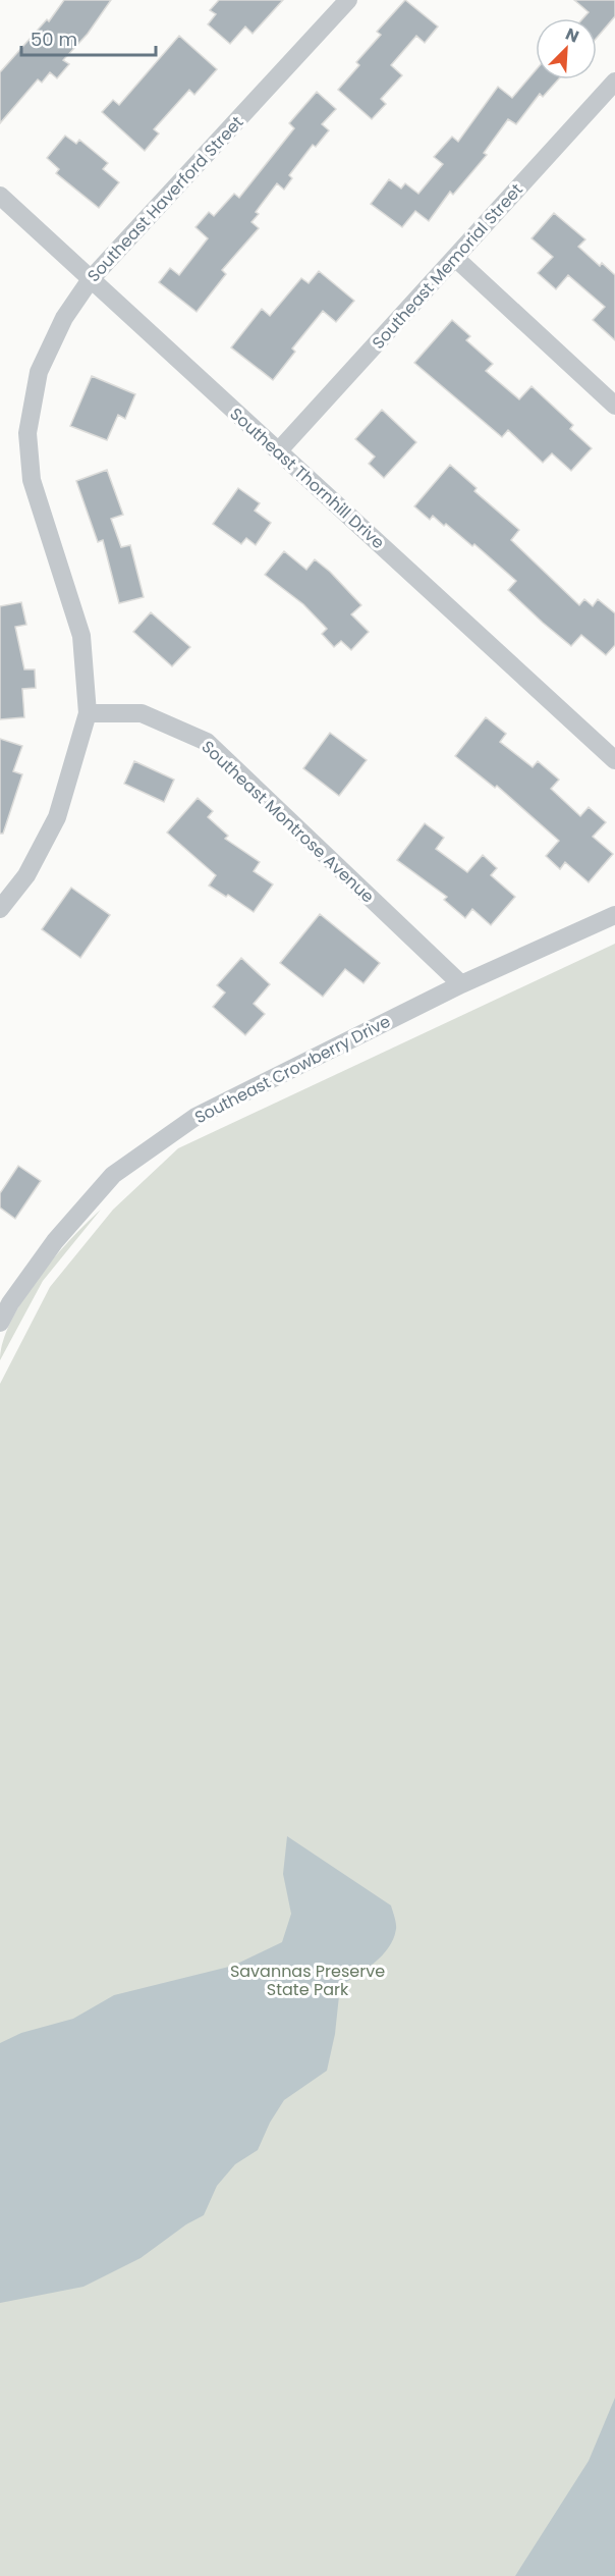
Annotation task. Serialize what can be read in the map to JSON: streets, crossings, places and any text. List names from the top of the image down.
{
  "streets": {
    "street": [
      "Southeast Haverford Street",
      "Southeast Memorial Street",
      "Southeast Thornhill Drive",
      "Southeast Montrose Avenue",
      "Southeast Crowberry Drive"
    ]
  },
  "crossings": [
    ["Southeast Haverford Street", "Southeast Thornhill Drive"],
    ["Southeast Haverford Street", "Southeast Montrose Avenue"],
    ["Southeast Memorial Street", "Southeast Thornhill Drive"],
    ["Southeast Montrose Avenue", "Southeast Crowberry Drive"]
  ],
  "parks": ["Savannas Preserve State Park"],
  "scale_bar": "50 m",
  "north": "top right"
}
